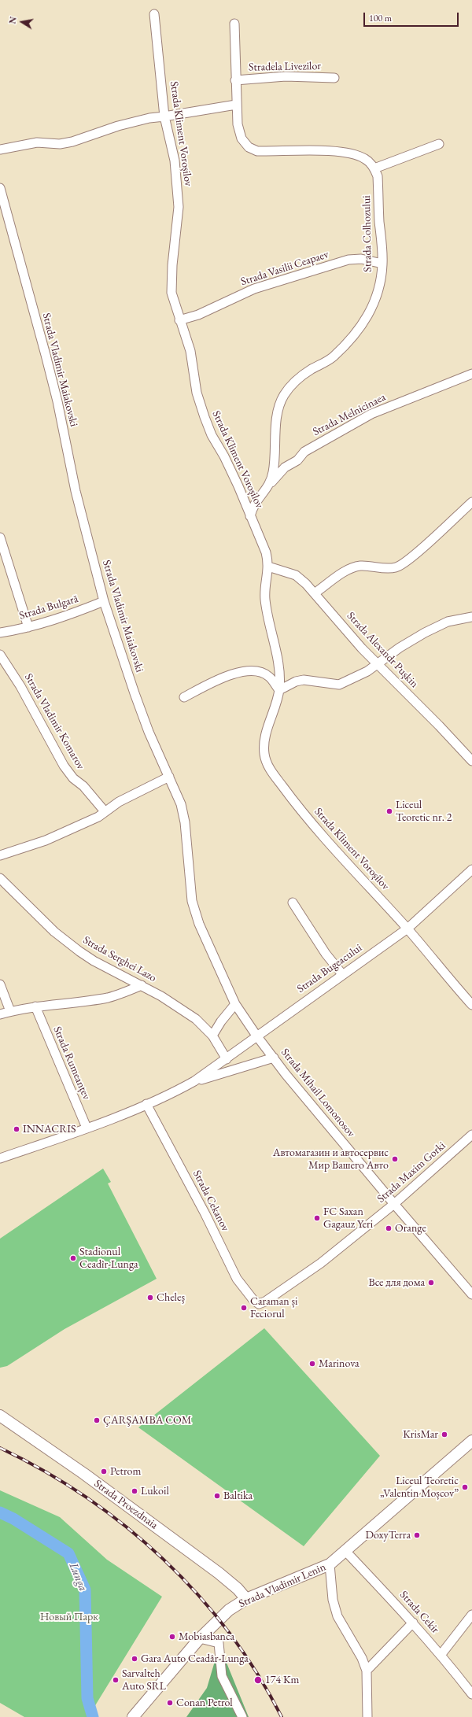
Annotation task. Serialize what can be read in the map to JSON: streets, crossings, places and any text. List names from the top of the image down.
{
  "streets": {
    "main road": ["Strada Proezdnaia", "Strada Vladimir Lenin"],
    "street": [
      "Stradela Livezilor",
      "Strada Kliment Voroșilov",
      "Strada Colhozului",
      "Strada Vasilii Ceapaev",
      "Strada Vladimir Maiakovski",
      "Strada Melnicinaea",
      "Strada Bulgară",
      "Strada Alexandr Pușkin",
      "Strada Vladimir Komarov",
      "Strada Serghei Lazo",
      "Strada Bugeacului",
      "Strada Rumeanțev",
      "Strada Mihail Lomonosov",
      "Strada Maxim Gorki",
      "Strada Cekanov",
      "Strada Cekir"
    ]
  },
  "crossings": [
    ["Strada Kliment Voroșilov", "Strada Colhozului"],
    ["Strada Kliment Voroșilov", "Strada Vasilii Ceapaev"],
    ["Strada Kliment Voroșilov", "Strada Alexandr Pușkin"],
    ["Strada Kliment Voroșilov", "Strada Bugeacului"],
    ["Strada Colhozului", "Strada Vasilii Ceapaev"],
    ["Strada Colhozului", "Strada Melnicinaea"],
    ["Strada Vladimir Maiakovski", "Strada Bulgară"],
    ["Strada Vladimir Maiakovski", "Strada Bugeacului"],
    ["Strada Vladimir Maiakovski", "Strada Mihail Lomonosov"],
    ["Strada Serghei Lazo", "Strada Bugeacului"],
    ["Strada Bugeacului", "Strada Rumeanțev"],
    ["Strada Bugeacului", "Strada Mihail Lomonosov"],
    ["Strada Bugeacului", "Strada Cekanov"],
    ["Strada Mihail Lomonosov", "Strada Maxim Gorki"],
    ["Strada Maxim Gorki", "Strada Cekanov"],
    ["Strada Proezdnaia", "Strada Vladimir Lenin"],
    ["Strada Vladimir Lenin", "Strada Cekir"]
  ],
  "water": ["Lunga"],
  "parks": ["Новый Парк"],
  "places": [
    "Liceul Teoretic nr. 2",
    "INNACRIS",
    "Автомагазин и автосервис Мир Вашего Авто",
    "FC Saxan Gagauz Yeri",
    "Orange",
    "Stadionul Ceadîr-Lunga",
    "Все для дома",
    "Cheleş",
    "Caraman și Feciorul",
    "Marinova",
    "ÇARŞAMBA COM",
    "KrisMar",
    "Petrom",
    "Liceul Teoretic „Valentin Moșcov”",
    "Lukoil",
    "Baltika",
    "DoxyTerra",
    "Mobiasbanca",
    "Gara Auto Ceadâr-Lunga",
    "Sarvalteh Auto SRL",
    "174 Km",
    "Conan Petrol"
  ],
  "scale_bar": "100 m",
  "north": "left"
}
